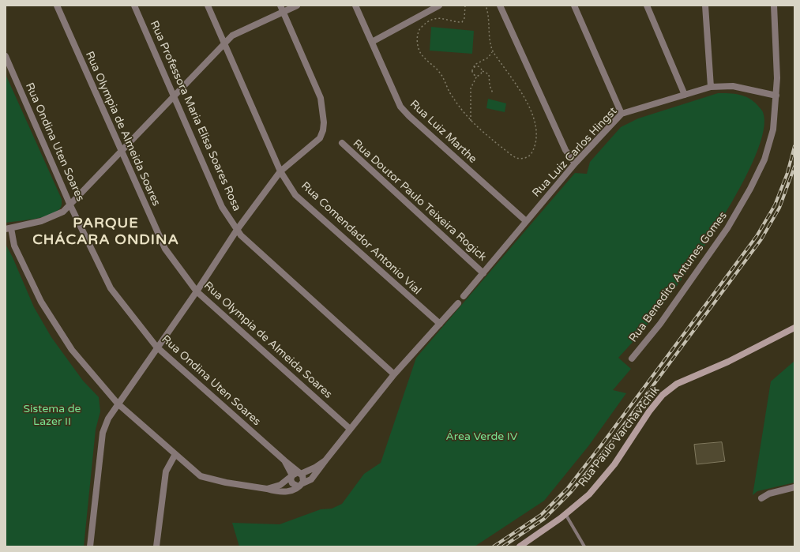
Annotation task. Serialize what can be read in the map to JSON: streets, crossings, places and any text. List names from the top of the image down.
{
  "streets": {
    "street": [
      "Rua Professora Maria Elisa Soares Rosa",
      "Rua Olympia de Almeida Soares",
      "Rua Luiz Marthe",
      "Rua Ondina Uten Soares",
      "Rua Luiz Carlos Hingst",
      "Rua Doutor Paulo Teixeira Rogick",
      "Rua Comendador Antonio Vial",
      "Rua Benedito Antunes Gomes",
      "Rua Paulo Varchavtchik"
    ]
  },
  "crossings": [
    ["Rua Luiz Marthe", "Rua Luiz Carlos Hingst"],
    ["Rua Luiz Carlos Hingst", "Rua Doutor Paulo Teixeira Rogick"],
    ["Rua Luiz Carlos Hingst", "Rua Benedito Antunes Gomes"]
  ],
  "districts": ["PARQUE CHÁCARA ONDINA"],
  "parks": ["Sistema de Lazer II", "Área Verde IV"]
}
